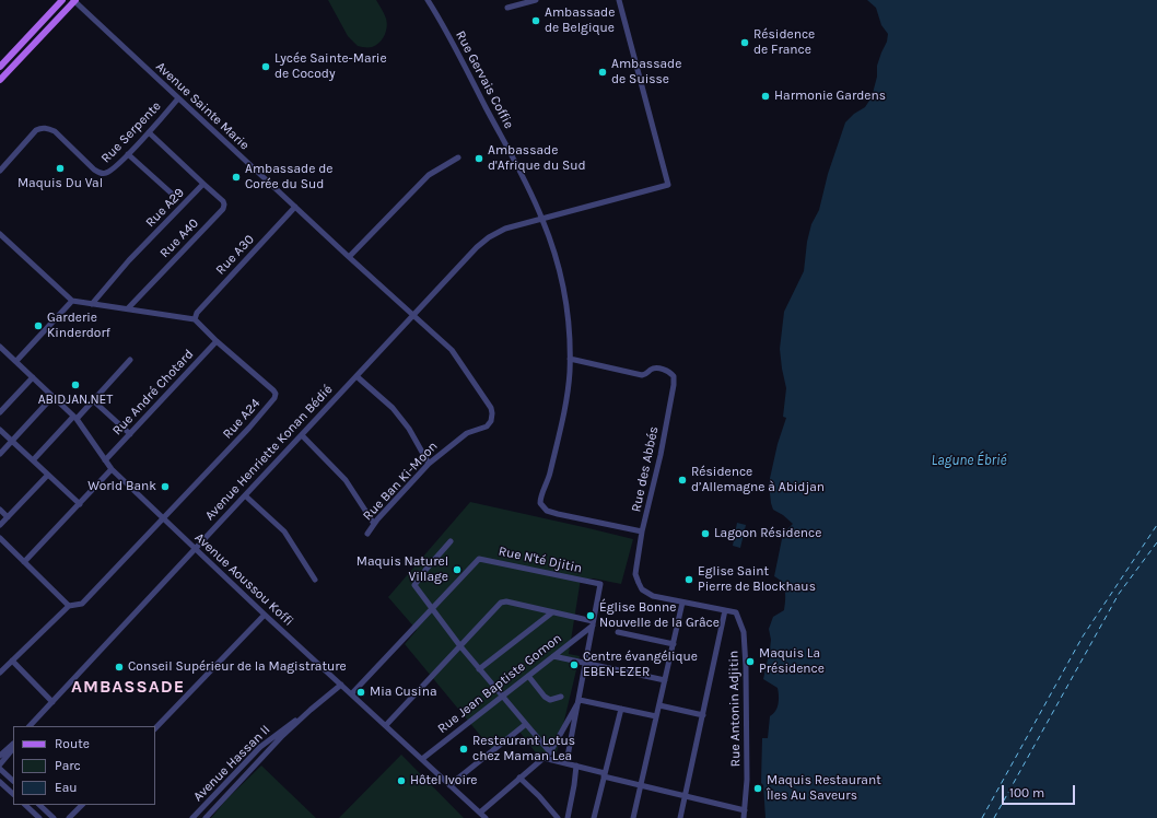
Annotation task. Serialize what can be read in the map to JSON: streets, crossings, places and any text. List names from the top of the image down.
{
  "streets": {
    "street": [
      "Rue Gervais Coffie",
      "Avenue Sainte Marie",
      "Rue Serpente",
      "Rue A29",
      "Rue A40",
      "Rue A30",
      "Rue André Chotard",
      "Rue A24",
      "Avenue Henriette Konan Bédié",
      "Rue des Abbés",
      "Rue Ban Ki-Moon",
      "Rue N'té Djitin",
      "Avenue Aoussou Koffi",
      "Rue Jean Baptiste Gomon",
      "Rue Antonin Adjitin",
      "Avenue Hassan II"
    ]
  },
  "crossings": [
    ["Rue Gervais Coffie", "Avenue Henriette Konan Bédié"],
    ["Rue Gervais Coffie", "Rue des Abbés"],
    ["Avenue Sainte Marie", "Rue Serpente"],
    ["Avenue Sainte Marie", "Rue A30"],
    ["Avenue Sainte Marie", "Avenue Henriette Konan Bédié"],
    ["Avenue Sainte Marie", "Rue Ban Ki-Moon"],
    ["Rue Serpente", "Rue A29"],
    ["Rue A29", "Rue A40"],
    ["Rue A30", "Rue A24"],
    ["Rue André Chotard", "Rue A24"],
    ["Rue André Chotard", "Avenue Aoussou Koffi"],
    ["Rue A24", "Avenue Aoussou Koffi"],
    ["Avenue Henriette Konan Bédié", "Rue Ban Ki-Moon"],
    ["Avenue Henriette Konan Bédié", "Avenue Aoussou Koffi"],
    ["Rue des Abbés", "Rue Antonin Adjitin"],
    ["Rue N'té Djitin", "Avenue Aoussou Koffi"],
    ["Rue N'té Djitin", "Rue Jean Baptiste Gomon"],
    ["Avenue Aoussou Koffi", "Rue Jean Baptiste Gomon"],
    ["Avenue Aoussou Koffi", "Avenue Hassan II"]
  ],
  "districts": ["AMBASSADE"],
  "water": ["Lagune Ébrié"],
  "places": [
    "Ambassade de Belgique",
    "Résidence de France",
    "Lycée Sainte-Marie de Cocody",
    "Ambassade de Suisse",
    "Harmonie Gardens",
    "Ambassade d'Afrique du Sud",
    "Maquis Du Val",
    "Ambassade de Corée du Sud",
    "Garderie Kinderdorf",
    "ABIDJAN.NET",
    "Résidence d’Allemagne à Abidjan",
    "World Bank",
    "Lagoon Résidence",
    "Maquis Naturel Village",
    "Eglise Saint Pierre de Blockhaus",
    "Église Bonne Nouvelle de la Grâce",
    "Maquis La Présidence",
    "Centre évangélique EBEN-EZER",
    "Conseil Supérieur de la Magistrature",
    "Mia Cusina",
    "Restaurant Lotus chez Maman Lea",
    "Hôtel Ivoire",
    "Maquis Restaurant Îles Au Saveurs"
  ],
  "legend": ["Route", "Parc", "Eau"],
  "scale_bar": "100 m"
}
